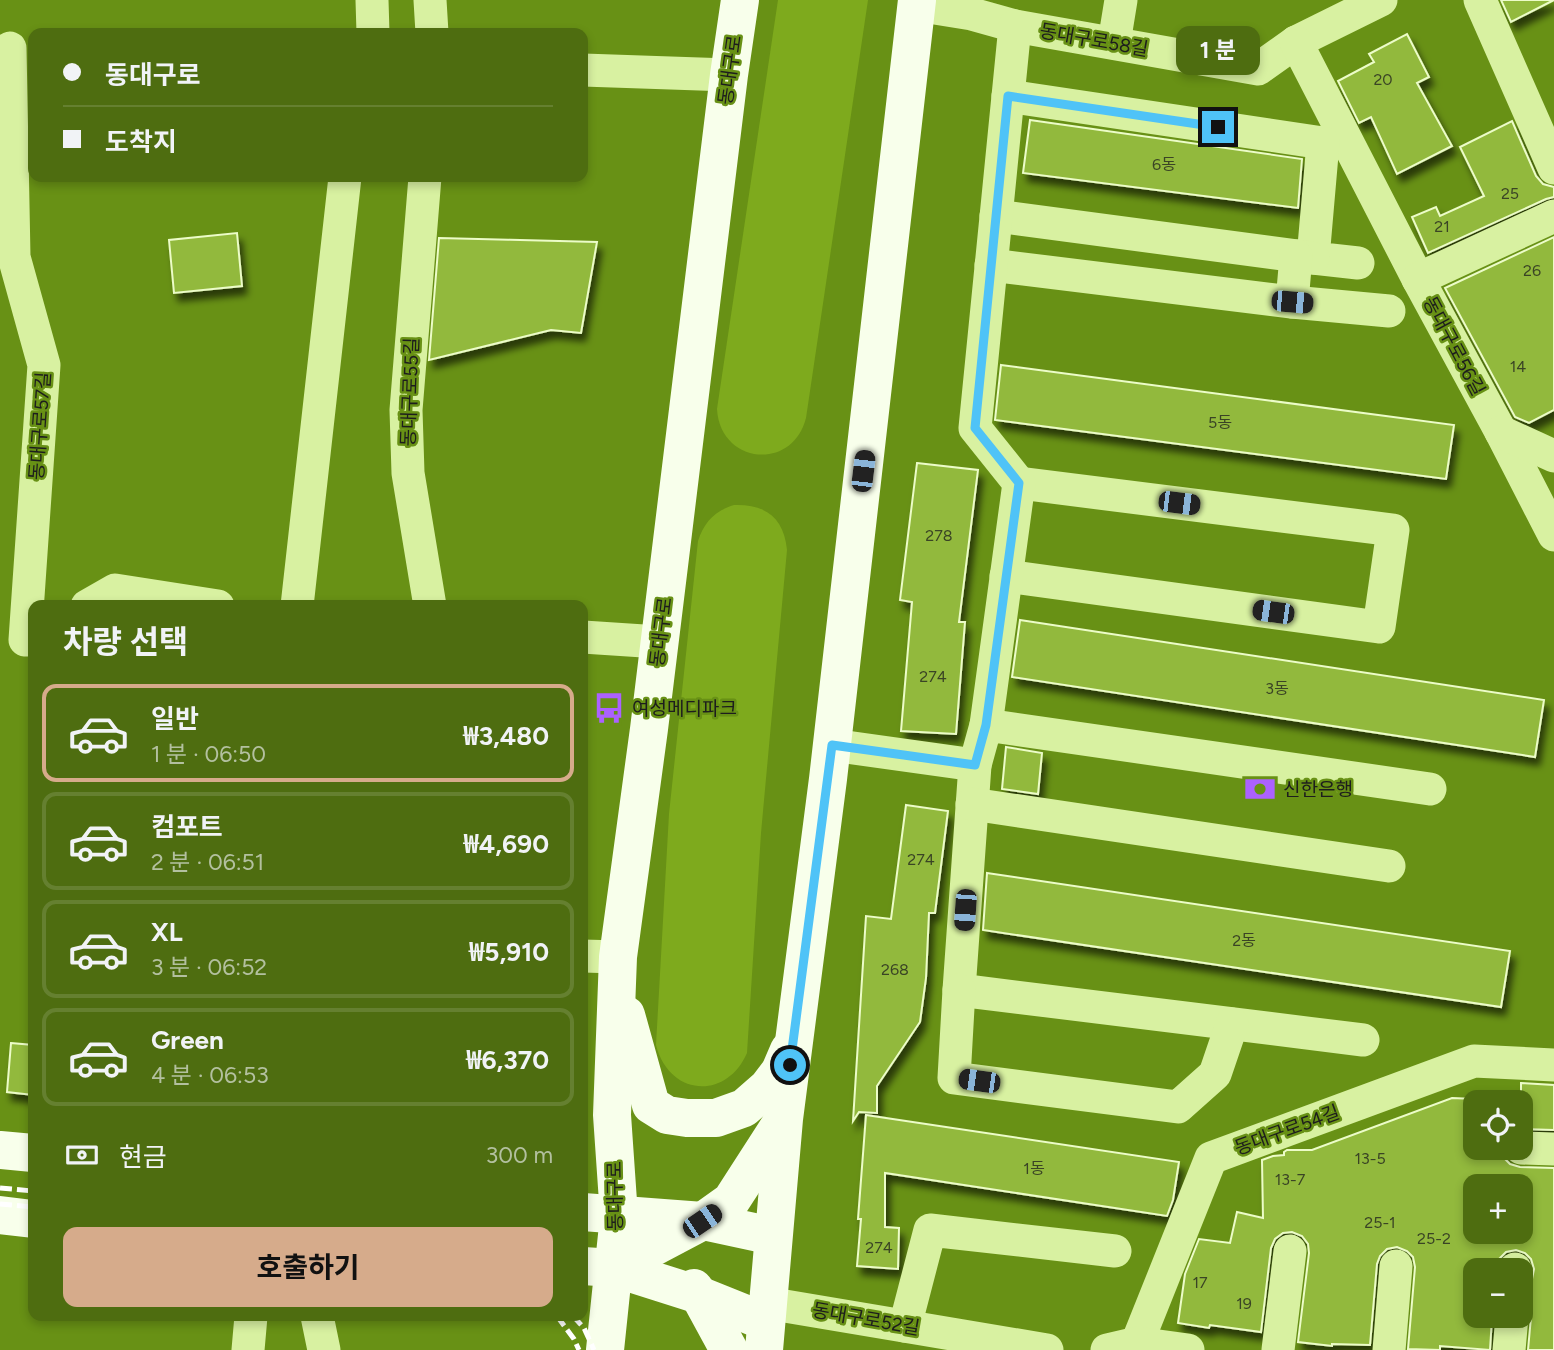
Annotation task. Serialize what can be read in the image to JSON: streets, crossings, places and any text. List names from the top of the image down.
{
  "streets": {
    "main road": ["동대구로"],
    "street": [
      "동대구로58길",
      "동대구로56길",
      "동대구로55길",
      "동대구로57길",
      "동대구로54길",
      "동대구로52길"
    ]
  },
  "places": {
    "bus stop": ["여성메디파크"],
    "bank": ["신한은행"]
  },
  "house_numbers": [
    "20",
    "6동",
    "25",
    "21",
    "26",
    "14",
    "5동",
    "278",
    "274",
    "3동",
    "274",
    "2동",
    "268",
    "13-5",
    "1동",
    "13-7",
    "25-1",
    "25-2",
    "274",
    "17",
    "19"
  ],
  "page": {
    "bubble": "1 분",
    "banner": ["동대구로", "도착지"],
    "heading": "차량 선택",
    "list": [
      {
        "name": "일반",
        "note": "1 분 · 06:50",
        "value": "₩3,480"
      },
      {
        "name": "컴포트",
        "note": "2 분 · 06:51",
        "value": "₩4,690"
      },
      {
        "name": "XL",
        "note": "3 분 · 06:52",
        "value": "₩5,910"
      },
      {
        "name": "Green",
        "note": "4 분 · 06:53",
        "value": "₩6,370"
      }
    ],
    "map_buttons": ["+", "−"],
    "pay": ["현금", "300 m"],
    "buttons": "호출하기"
  }
}
